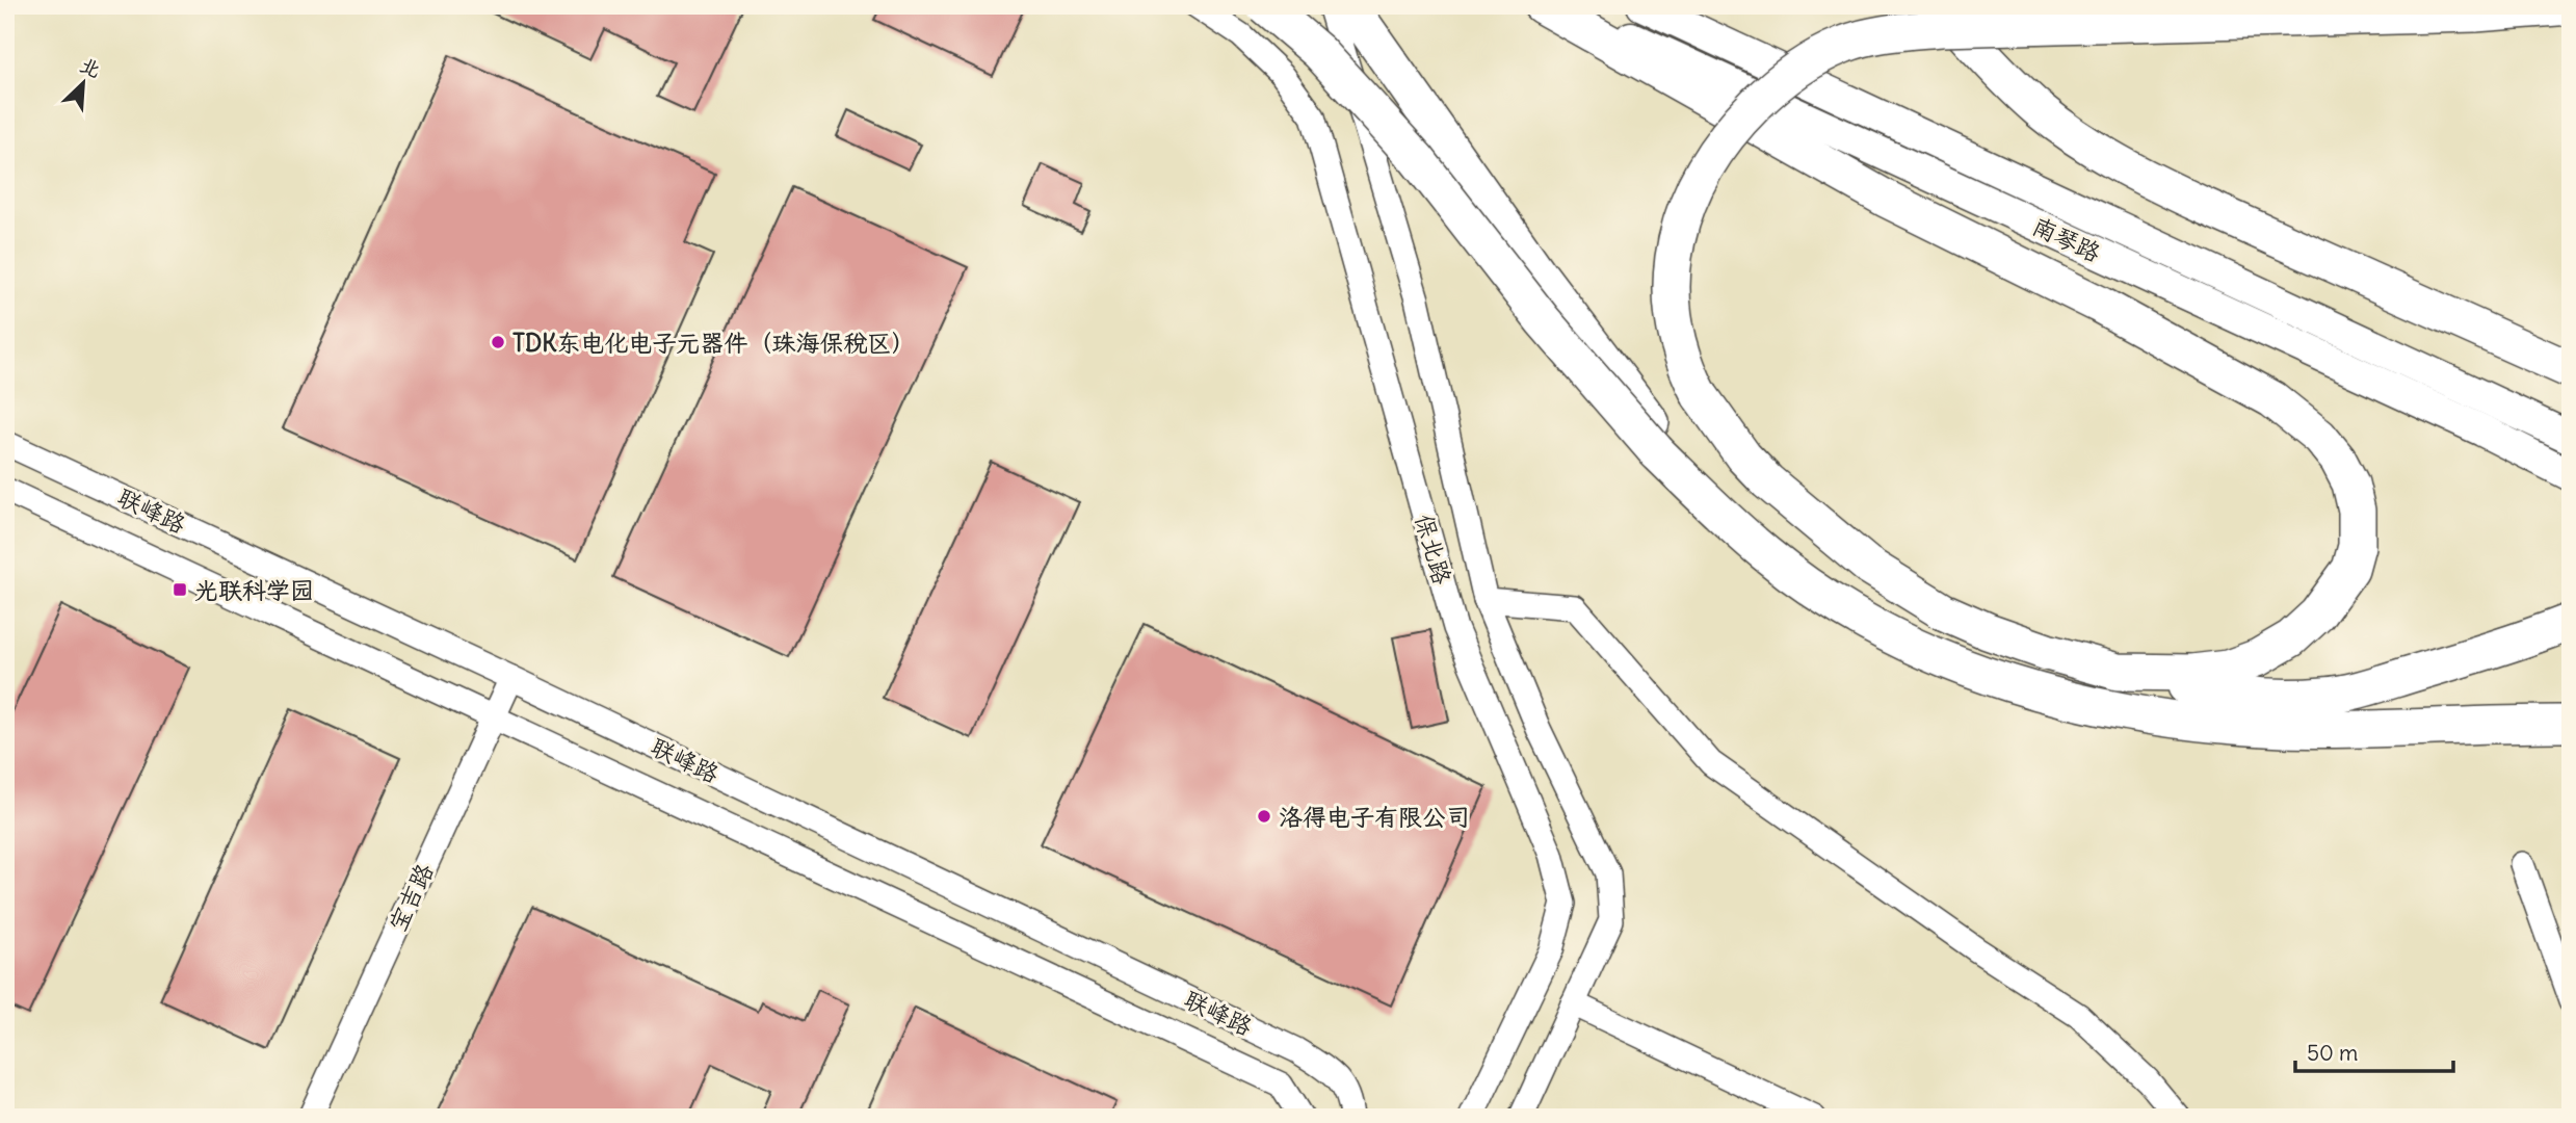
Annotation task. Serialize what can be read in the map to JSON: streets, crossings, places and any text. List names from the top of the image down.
{
  "streets": {
    "main road": ["南琴路"],
    "street": ["联峰路", "保北路", "宝吉路"]
  },
  "crossings": [
    ["联峰路", "宝吉路"]
  ],
  "places": {
    "other": ["TDK东电化电子元器件（珠海保税区）", "洛得电子有限公司"],
    "transit": ["光联科学园"]
  },
  "scale_bar": "50 m",
  "north": "top right"
}
